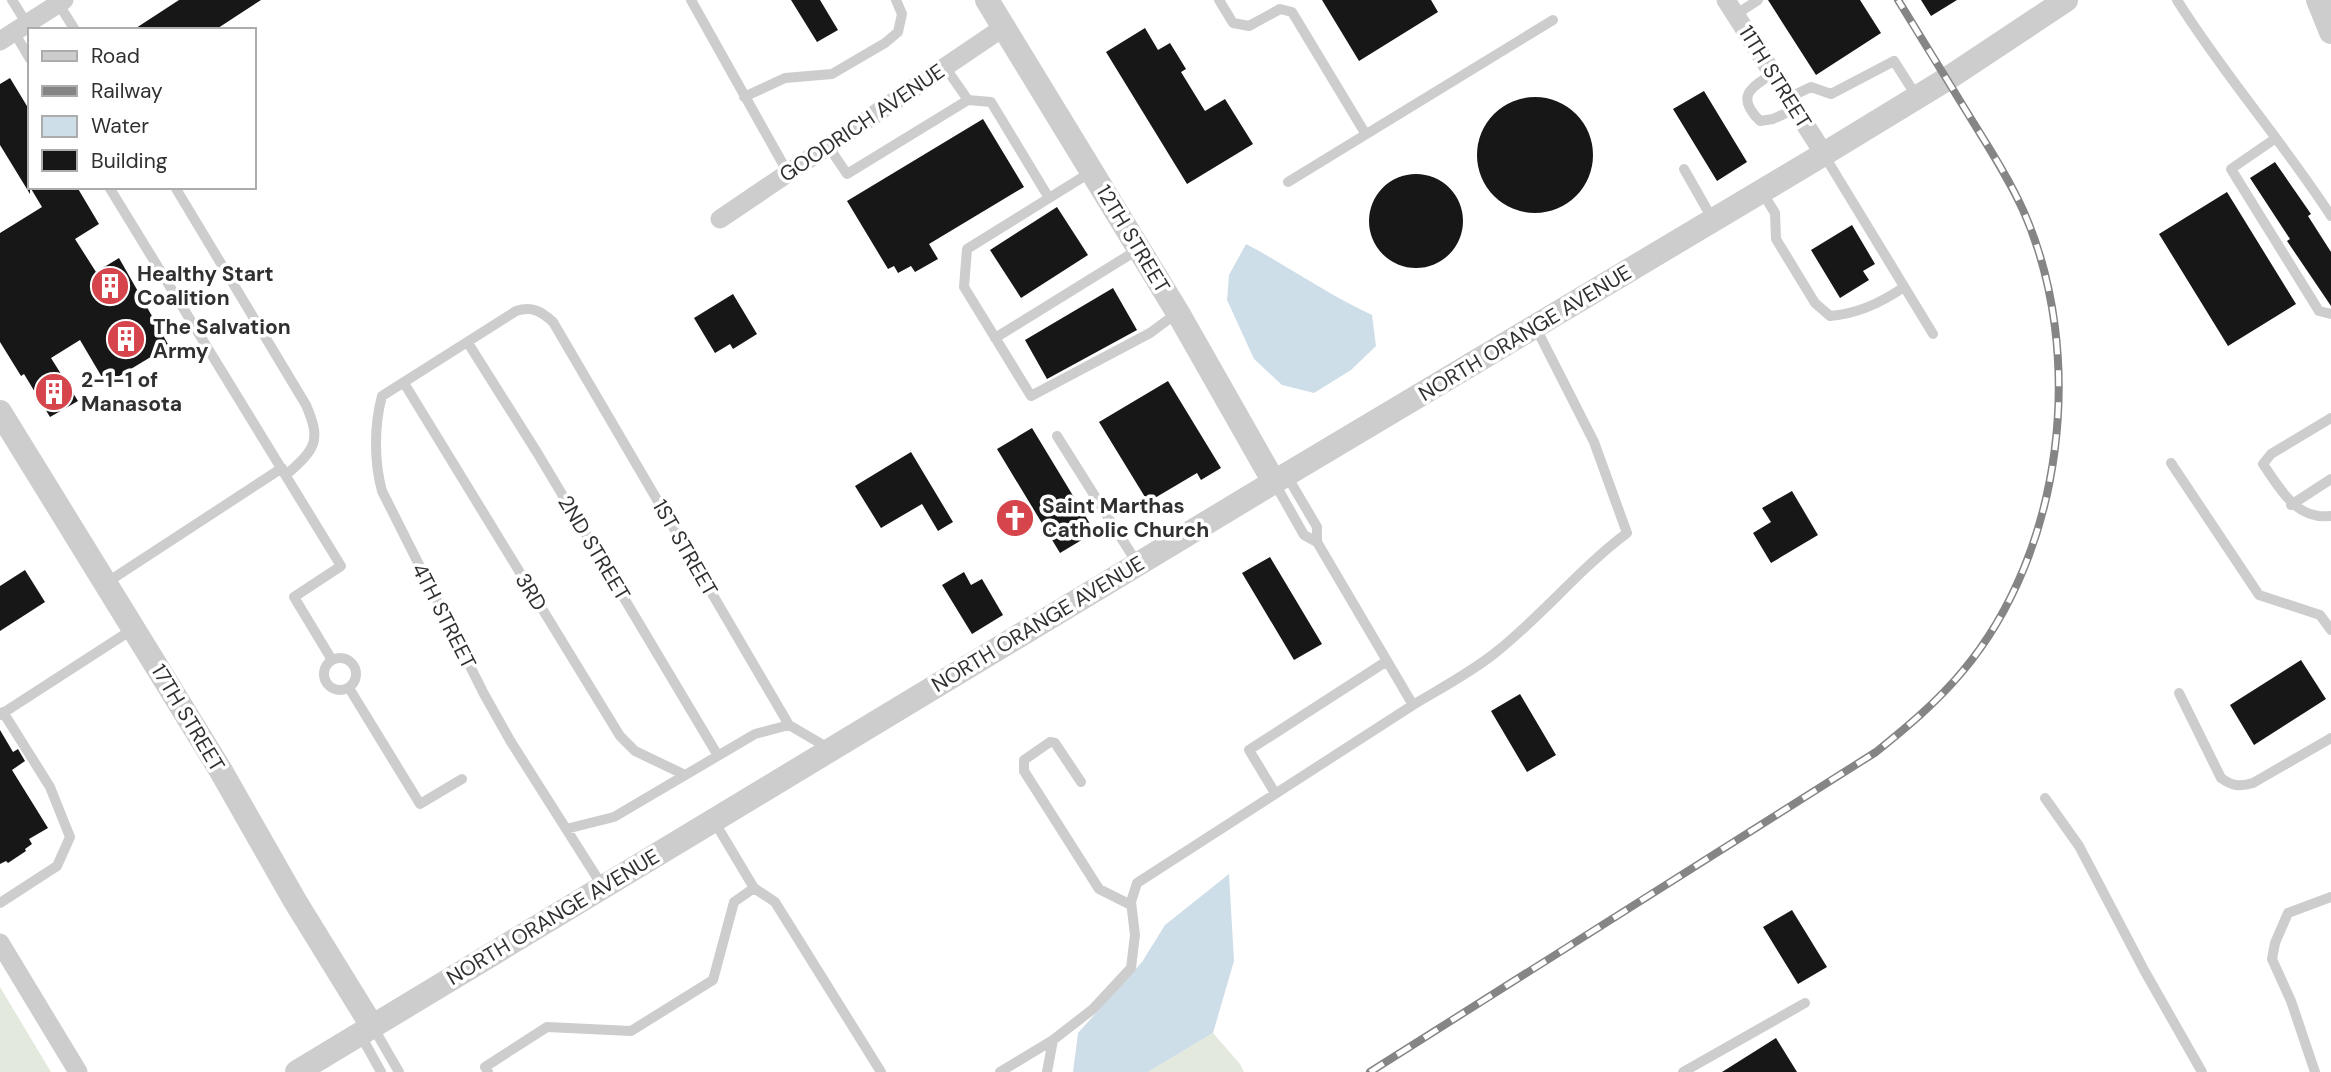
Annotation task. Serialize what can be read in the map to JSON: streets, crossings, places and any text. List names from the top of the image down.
{
  "streets": {
    "street": [
      "11TH STREET",
      "GOODRICH AVENUE",
      "12TH STREET",
      "NORTH ORANGE AVENUE",
      "17TH STREET"
    ],
    "lane": [
      "2ND STREET",
      "1ST STREET",
      "3RD",
      "4TH STREET"
    ]
  },
  "crossings": [
    ["11TH STREET", "NORTH ORANGE AVENUE"],
    ["GOODRICH AVENUE", "12TH STREET"],
    ["12TH STREET", "NORTH ORANGE AVENUE"],
    ["NORTH ORANGE AVENUE", "4TH STREET"],
    ["NORTH ORANGE AVENUE", "17TH STREET"],
    ["2ND STREET", "4TH STREET"],
    ["1ST STREET", "4TH STREET"],
    ["3RD", "4TH STREET"]
  ],
  "places": {
    "building": ["Healthy Start Coalition", "The Salvation Army", "2-1-1 of Manasota"],
    "church": ["Saint Marthas Catholic Church"]
  },
  "legend": [
    "Road",
    "Railway",
    "Water",
    "Building"
  ]
}
